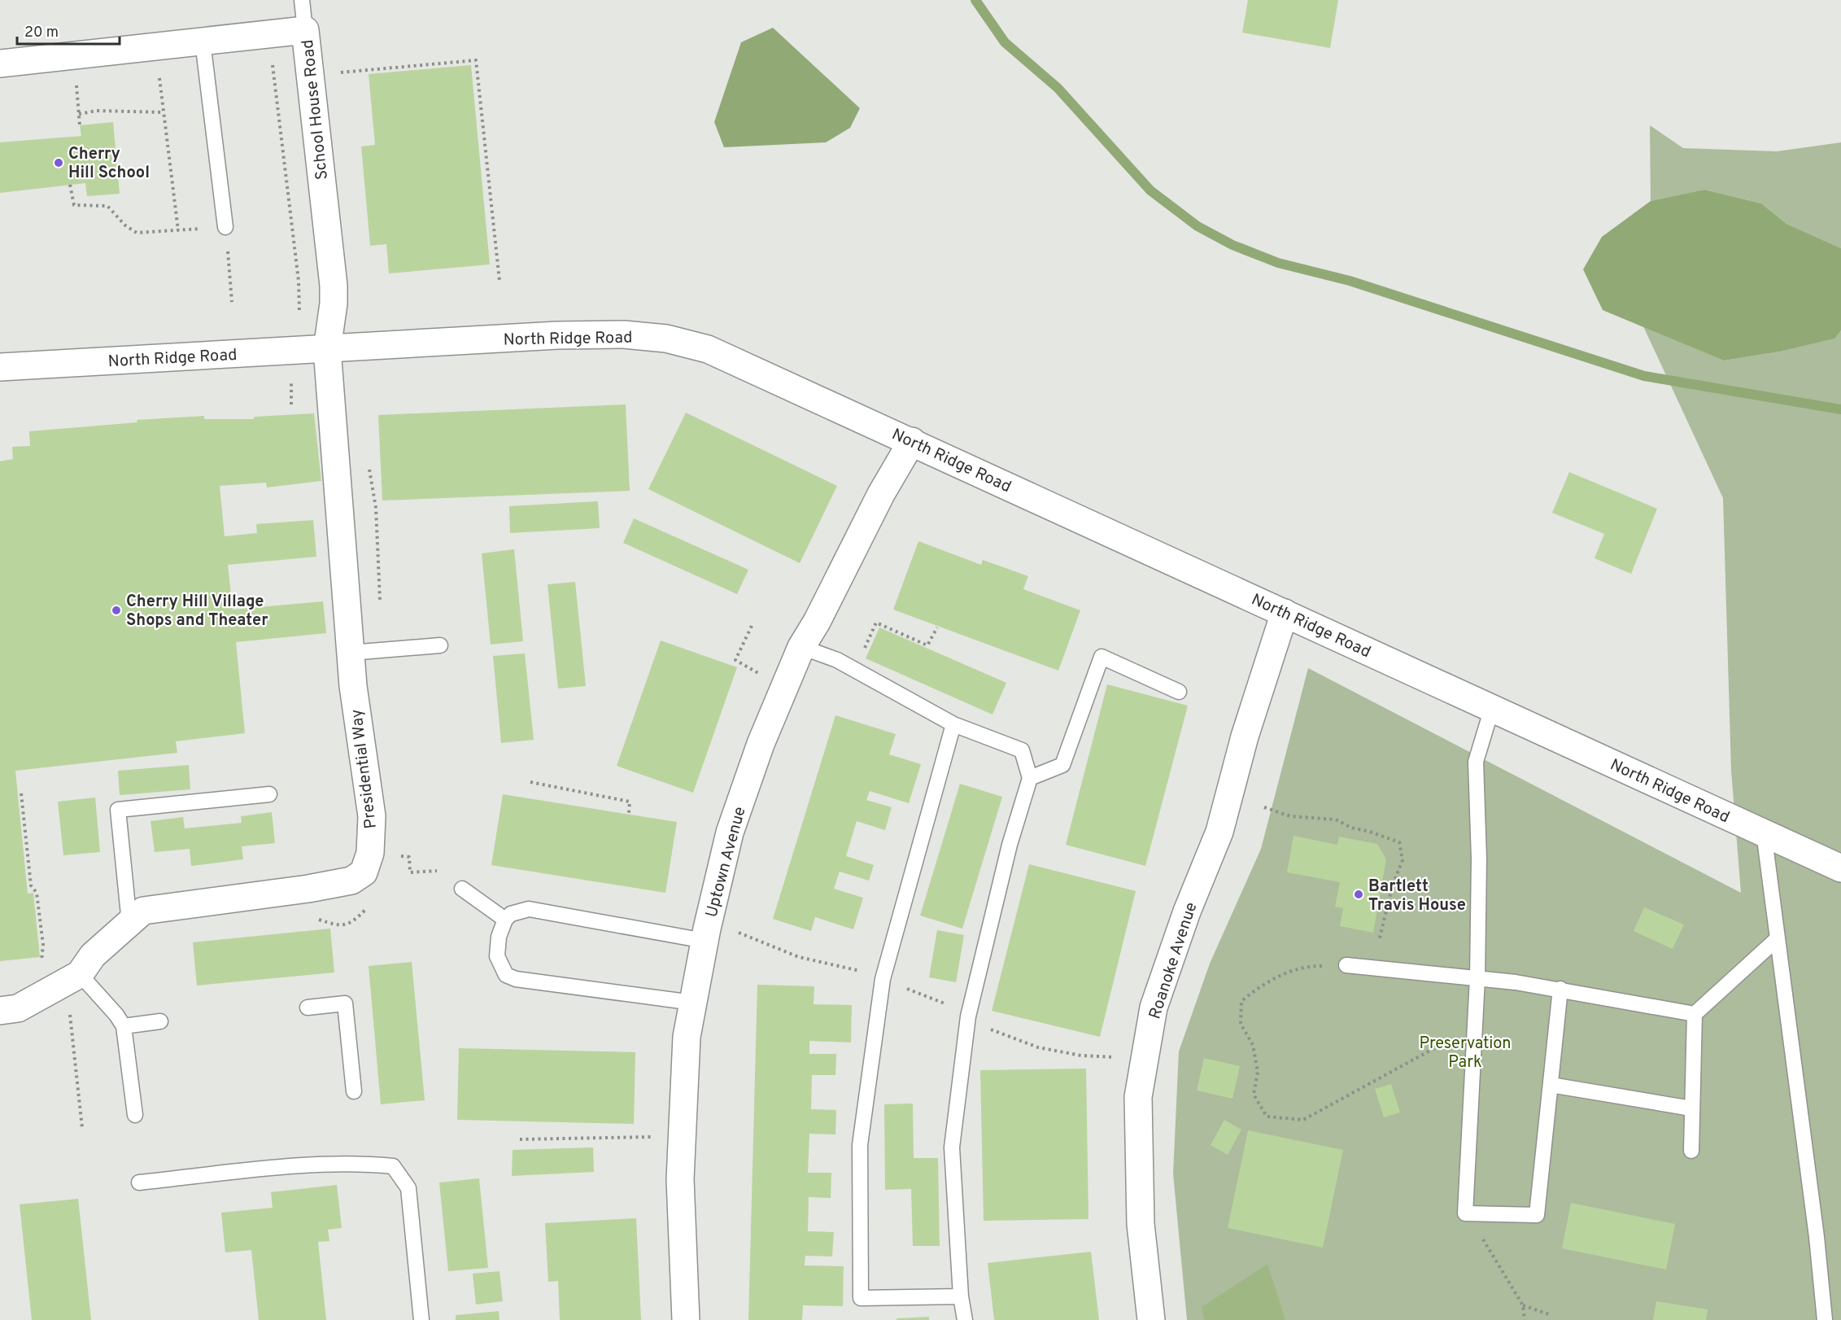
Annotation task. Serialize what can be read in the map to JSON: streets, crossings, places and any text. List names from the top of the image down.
{
  "streets": {
    "street": [
      "School House Road",
      "North Ridge Road",
      "Presidential Way",
      "Uptown Avenue",
      "Roanoke Avenue"
    ]
  },
  "crossings": [
    ["School House Road", "North Ridge Road"],
    ["School House Road", "Presidential Way"],
    ["North Ridge Road", "Presidential Way"],
    ["North Ridge Road", "Uptown Avenue"],
    ["North Ridge Road", "Roanoke Avenue"]
  ],
  "parks": ["Preservation Park"],
  "places": ["Cherry Hill School", "Cherry Hill Village Shops and Theater", "Bartlett Travis House"],
  "scale_bar": "20 m"
}
